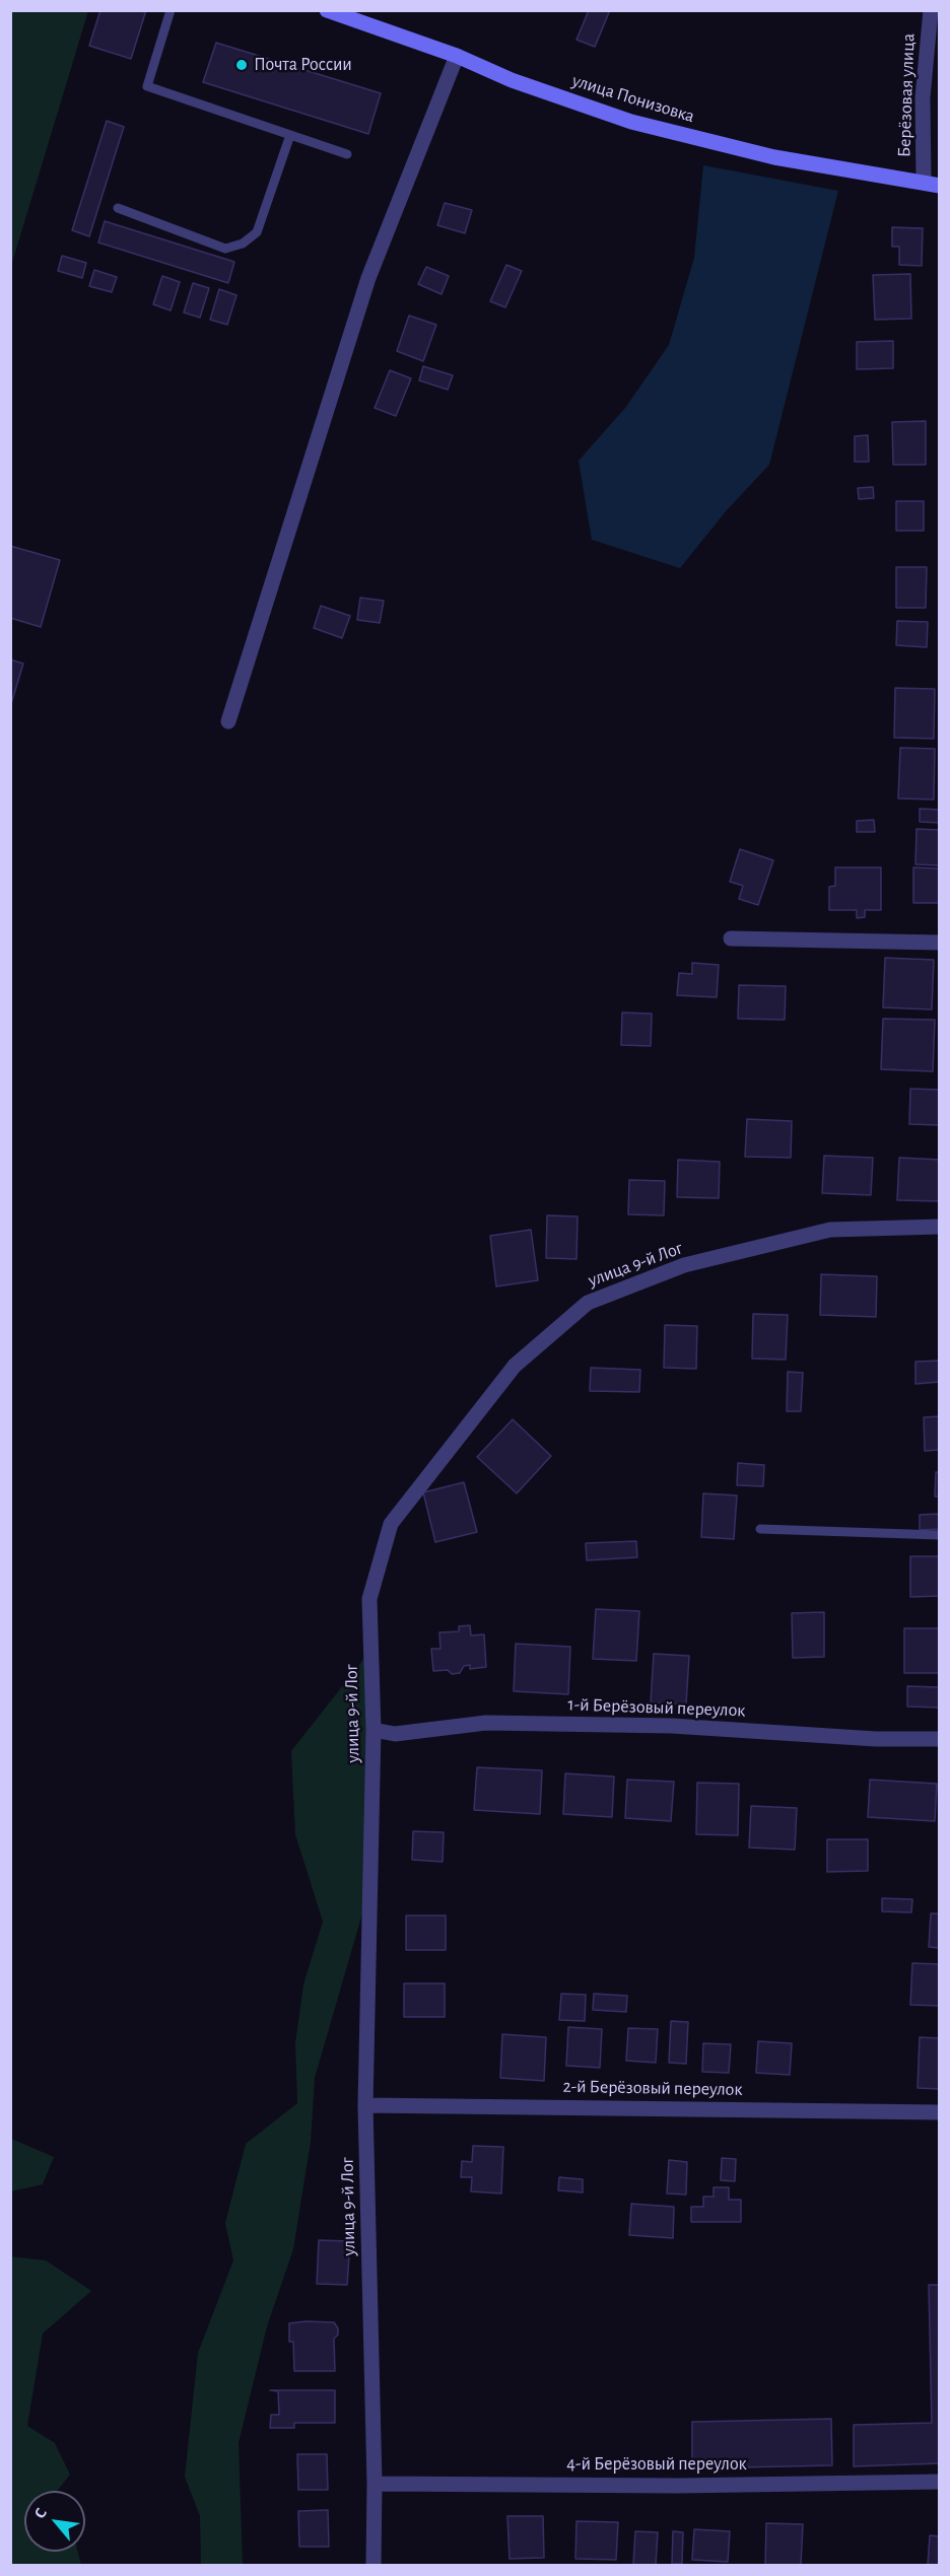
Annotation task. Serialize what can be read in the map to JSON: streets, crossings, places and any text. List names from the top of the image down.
{
  "streets": {
    "main road": ["улица Понизовка"],
    "street": [
      "Берёзовая улица",
      "улица 9-й Лог",
      "1-й Берёзовый переулок",
      "2-й Берёзовый переулок",
      "4-й Берёзовый переулок"
    ]
  },
  "crossings": [
    ["Берёзовая улица", "улица Понизовка"],
    ["улица 9-й Лог", "1-й Берёзовый переулок"],
    ["улица 9-й Лог", "2-й Берёзовый переулок"],
    ["улица 9-й Лог", "4-й Берёзовый переулок"]
  ],
  "places": ["Почта России"],
  "north": "top left"
}
